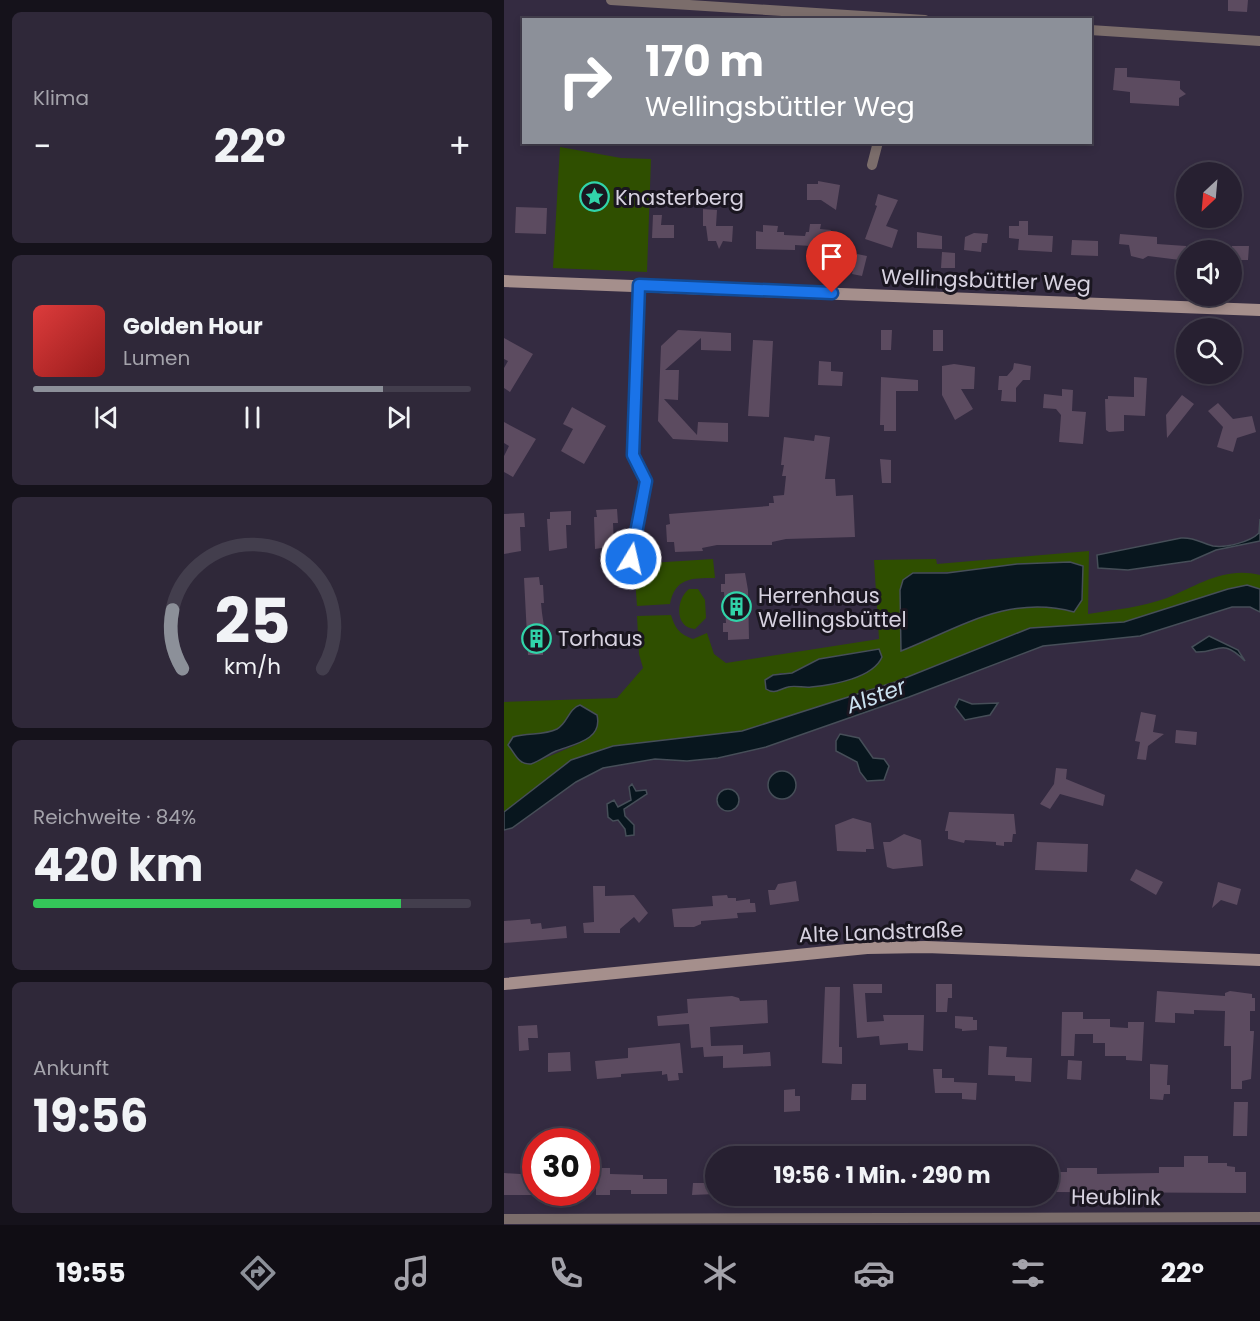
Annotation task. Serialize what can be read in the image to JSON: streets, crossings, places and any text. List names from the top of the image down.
{
  "streets": {
    "main road": ["Wellingsbüttler Weg", "Alte Landstraße"],
    "street": ["Heublink"]
  },
  "water": ["Alster"],
  "places": {
    "place": ["Knasterberg"],
    "building": ["Herrenhaus Wellingsbüttel", "Torhaus"]
  },
  "north": "bottom left",
  "page": {
    "tile": [
      "Klima",
      ["Reichweite · 84%", "420 km"],
      ["Ankunft", "19:56"]
    ],
    "turn": ["170 m", "Wellingsbüttler Weg"],
    "heat": ["−", "22°", "+"],
    "song": ["Golden Hour", "Lumen"],
    "limit": "30",
    "trip": "19:56 · 1 Min. · 290 m",
    "tabs": ["19:55", "22°"],
    "gauge": ["25", "km/h"]
  }
}
